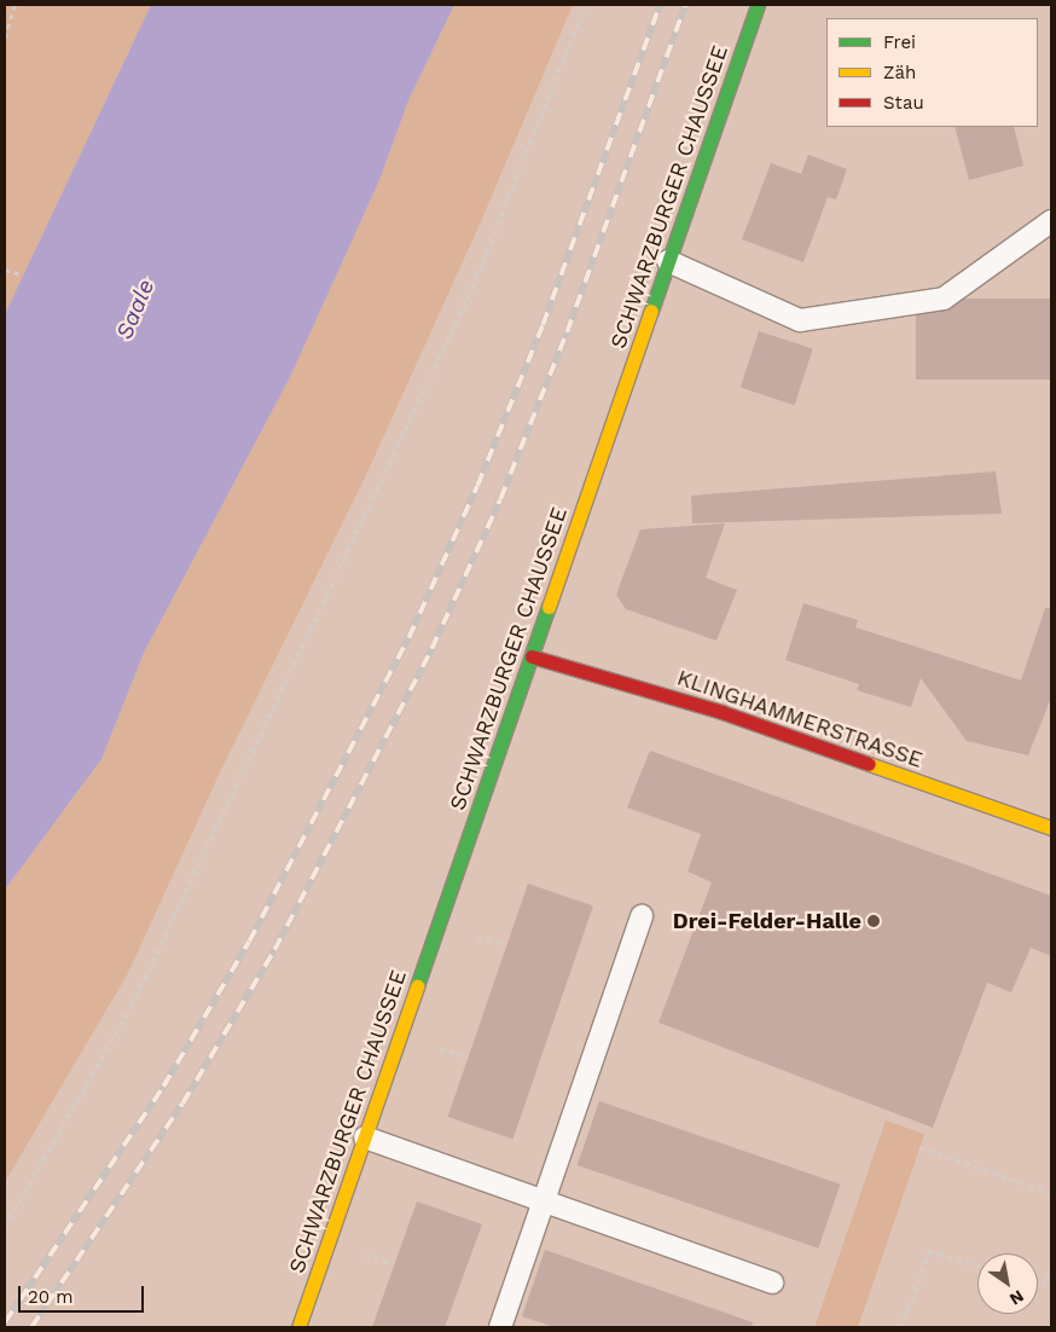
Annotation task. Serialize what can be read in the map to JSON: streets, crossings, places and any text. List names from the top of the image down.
{
  "streets": {
    "main road": ["SCHWARZBURGER CHAUSSEE", "KLINGHAMMERSTRASSE"]
  },
  "crossings": [
    ["SCHWARZBURGER CHAUSSEE", "KLINGHAMMERSTRASSE"]
  ],
  "water": ["Saale"],
  "places": ["Drei-Felder-Halle"],
  "legend": ["Frei", "Zäh", "Stau"],
  "scale_bar": "20 m",
  "north": "bottom right"
}
